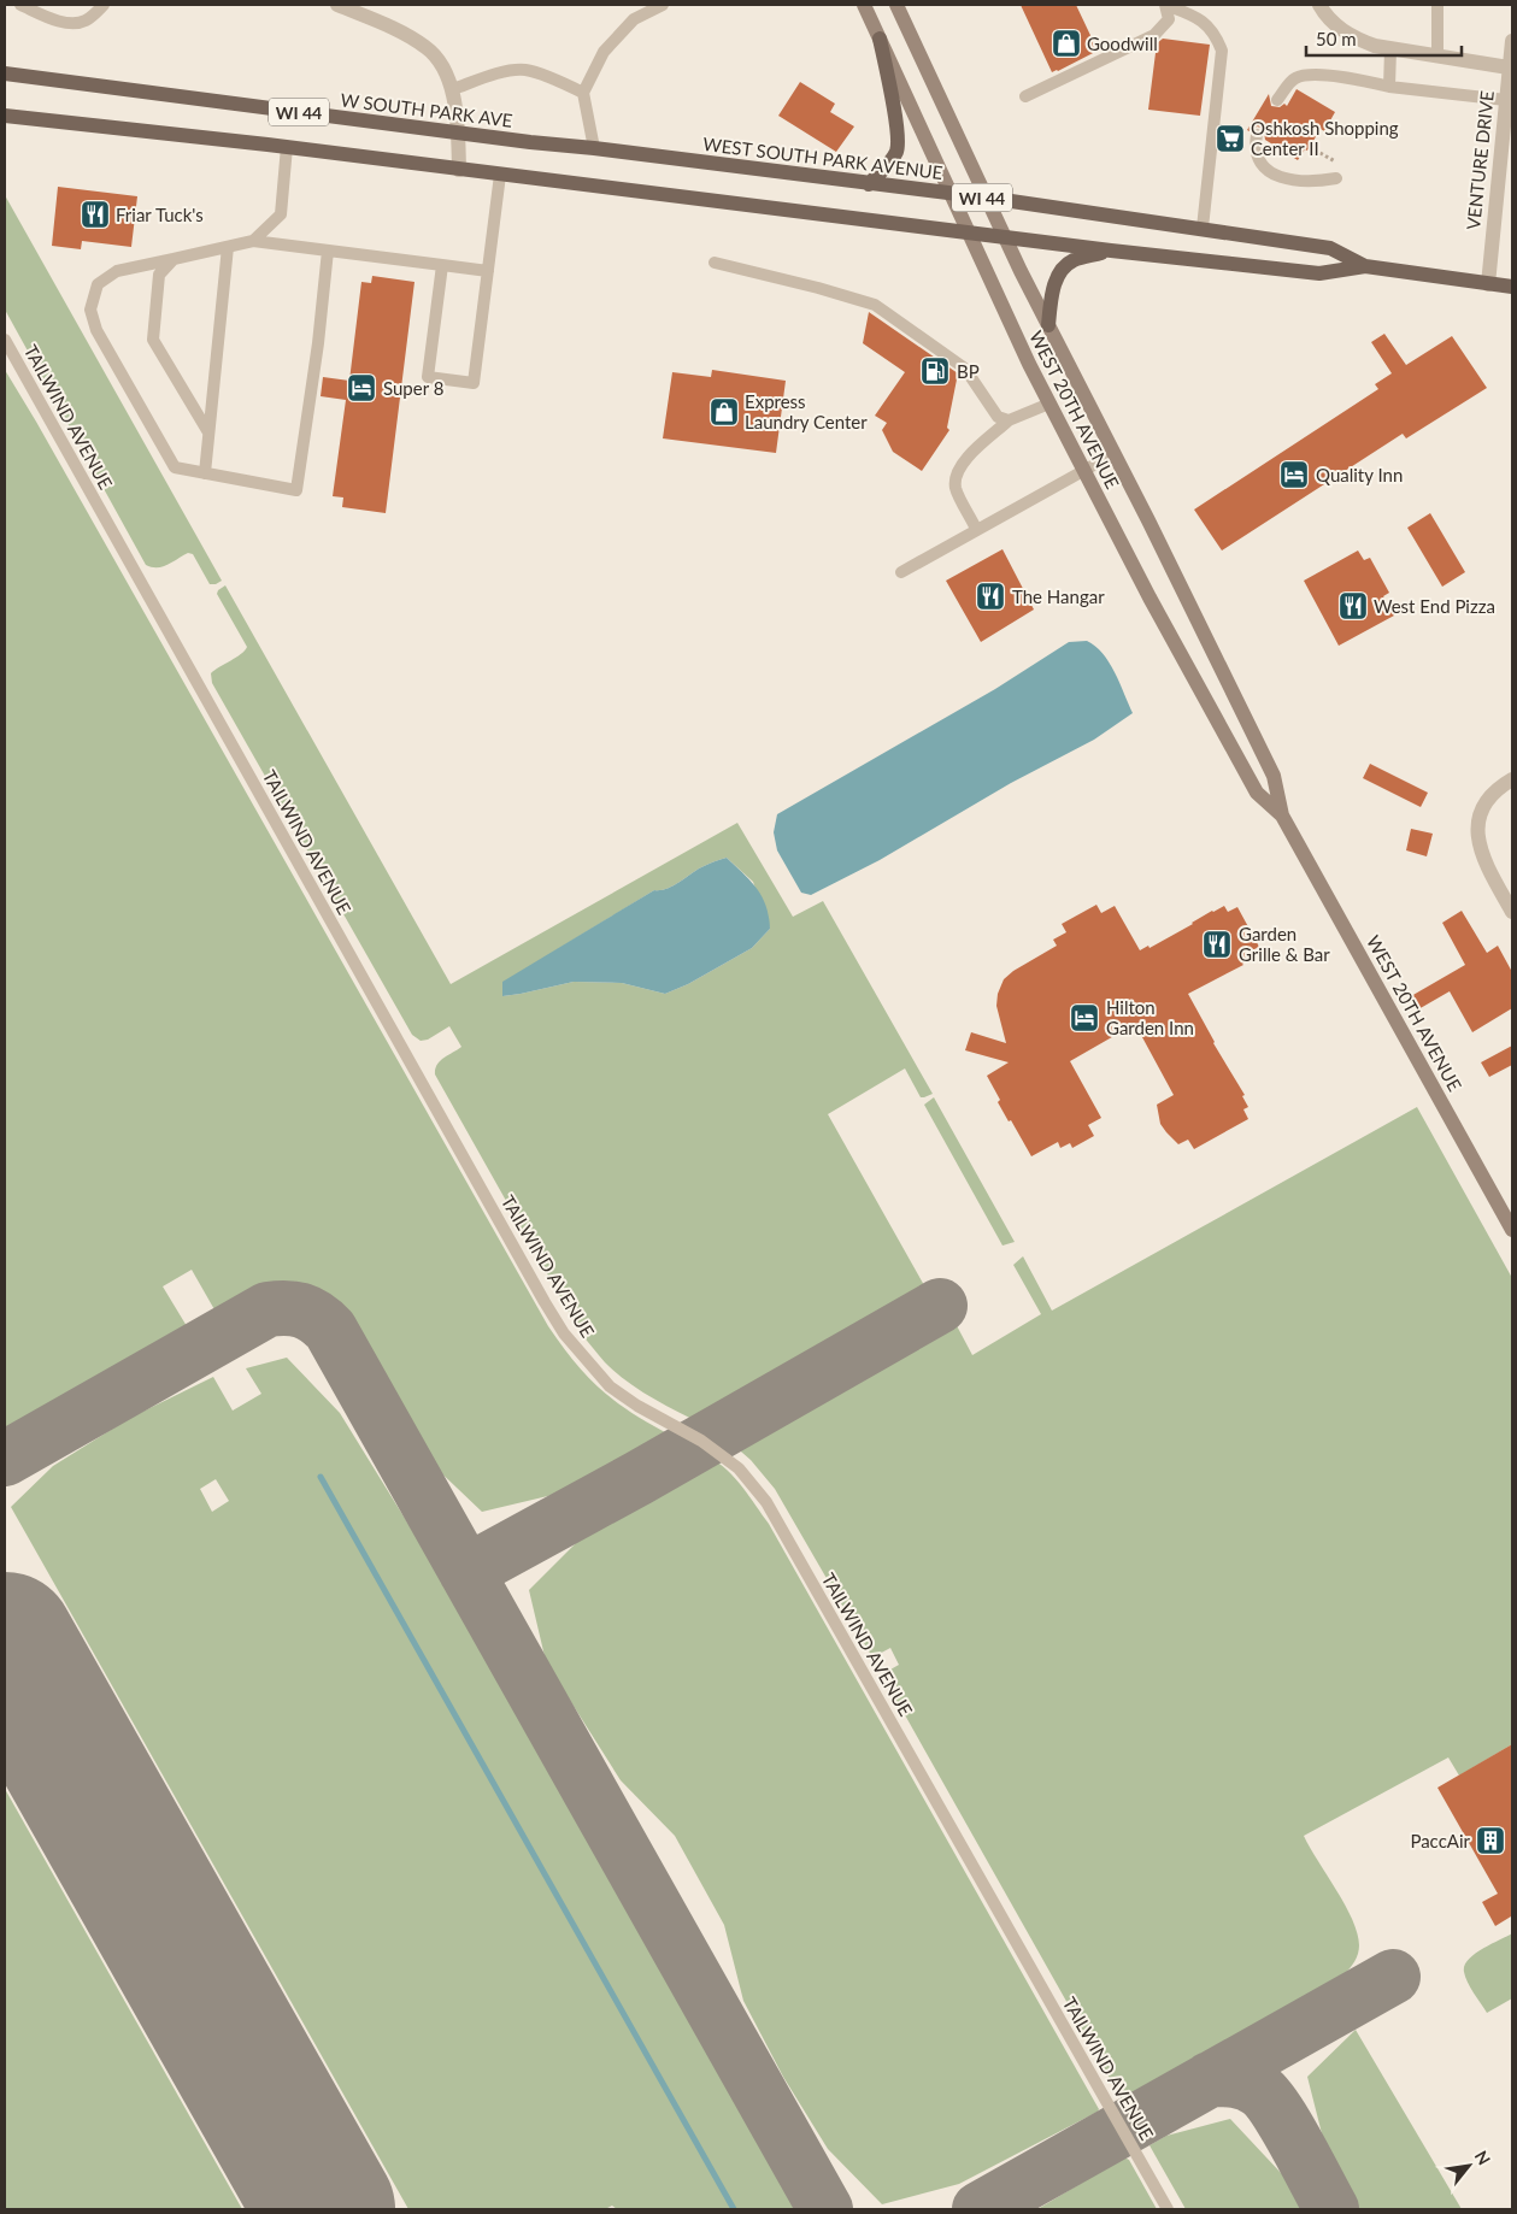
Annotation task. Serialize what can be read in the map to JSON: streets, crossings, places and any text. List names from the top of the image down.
{
  "streets": {
    "main road": [
      "W SOUTH PARK AVE",
      "WI 44",
      "WEST SOUTH PARK AVENUE",
      "WEST 20TH AVENUE"
    ],
    "street": ["VENTURE DRIVE"],
    "lane": ["TAILWIND AVENUE"]
  },
  "crossings": [
    ["W SOUTH PARK AVE", "WEST SOUTH PARK AVENUE"],
    ["WI 44", "WEST SOUTH PARK AVENUE"],
    ["WEST SOUTH PARK AVENUE", "VENTURE DRIVE"],
    ["WEST SOUTH PARK AVENUE", "WEST 20TH AVENUE"]
  ],
  "places": {
    "shop": ["Goodwill", "Express Laundry Center"],
    "supermarket": ["Oshkosh Shopping Center II"],
    "restaurant": [
      "Friar Tuck's",
      "The Hangar",
      "West End Pizza",
      "Garden Grille & Bar"
    ],
    "fuel station": ["BP"],
    "hotel": ["Super 8", "Quality Inn", "Hilton Garden Inn"],
    "building": ["PaccAir"]
  },
  "scale_bar": "50 m",
  "north": "top right"
}
